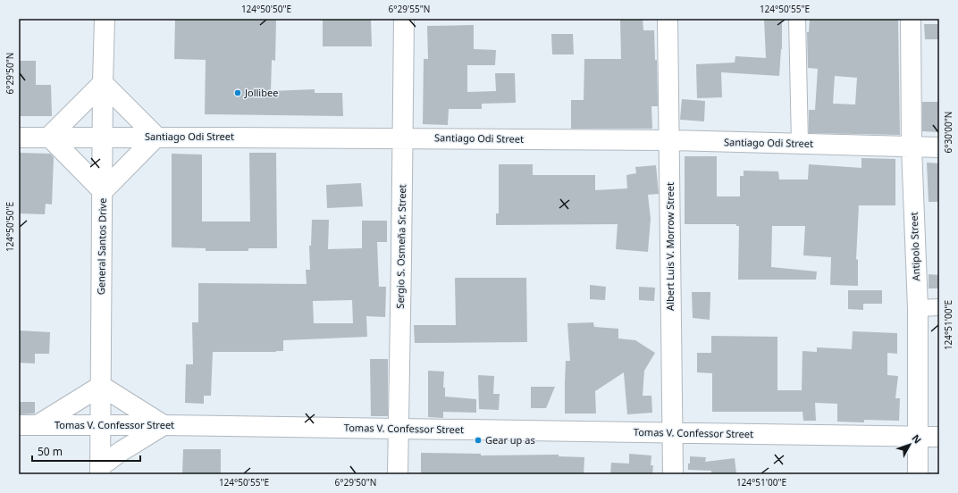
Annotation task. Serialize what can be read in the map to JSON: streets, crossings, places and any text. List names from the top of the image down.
{
  "streets": {
    "main road": [
      "Santiago Odi Street",
      "General Santos Drive",
      "Sergio S. Osmeña Sr. Street",
      "Albert Luis V. Morrow Street",
      "Antipolo Street",
      "Tomas V. Confessor Street"
    ]
  },
  "crossings": [
    ["Santiago Odi Street", "General Santos Drive"],
    ["Santiago Odi Street", "Sergio S. Osmeña Sr. Street"],
    ["Santiago Odi Street", "Albert Luis V. Morrow Street"],
    ["Santiago Odi Street", "Antipolo Street"],
    ["General Santos Drive", "Tomas V. Confessor Street"],
    ["Sergio S. Osmeña Sr. Street", "Tomas V. Confessor Street"],
    ["Albert Luis V. Morrow Street", "Tomas V. Confessor Street"],
    ["Antipolo Street", "Tomas V. Confessor Street"]
  ],
  "places": ["Jollibee", "Gear up as"],
  "scale_bar": "50 m",
  "north": "top right",
  "coordinates": [
    "124°50'50\"E",
    "6°29'55\"N",
    "124°50'55\"E",
    "6°29'50\"N",
    "6°30'00\"N",
    "124°51'00\"E"
  ]
}
